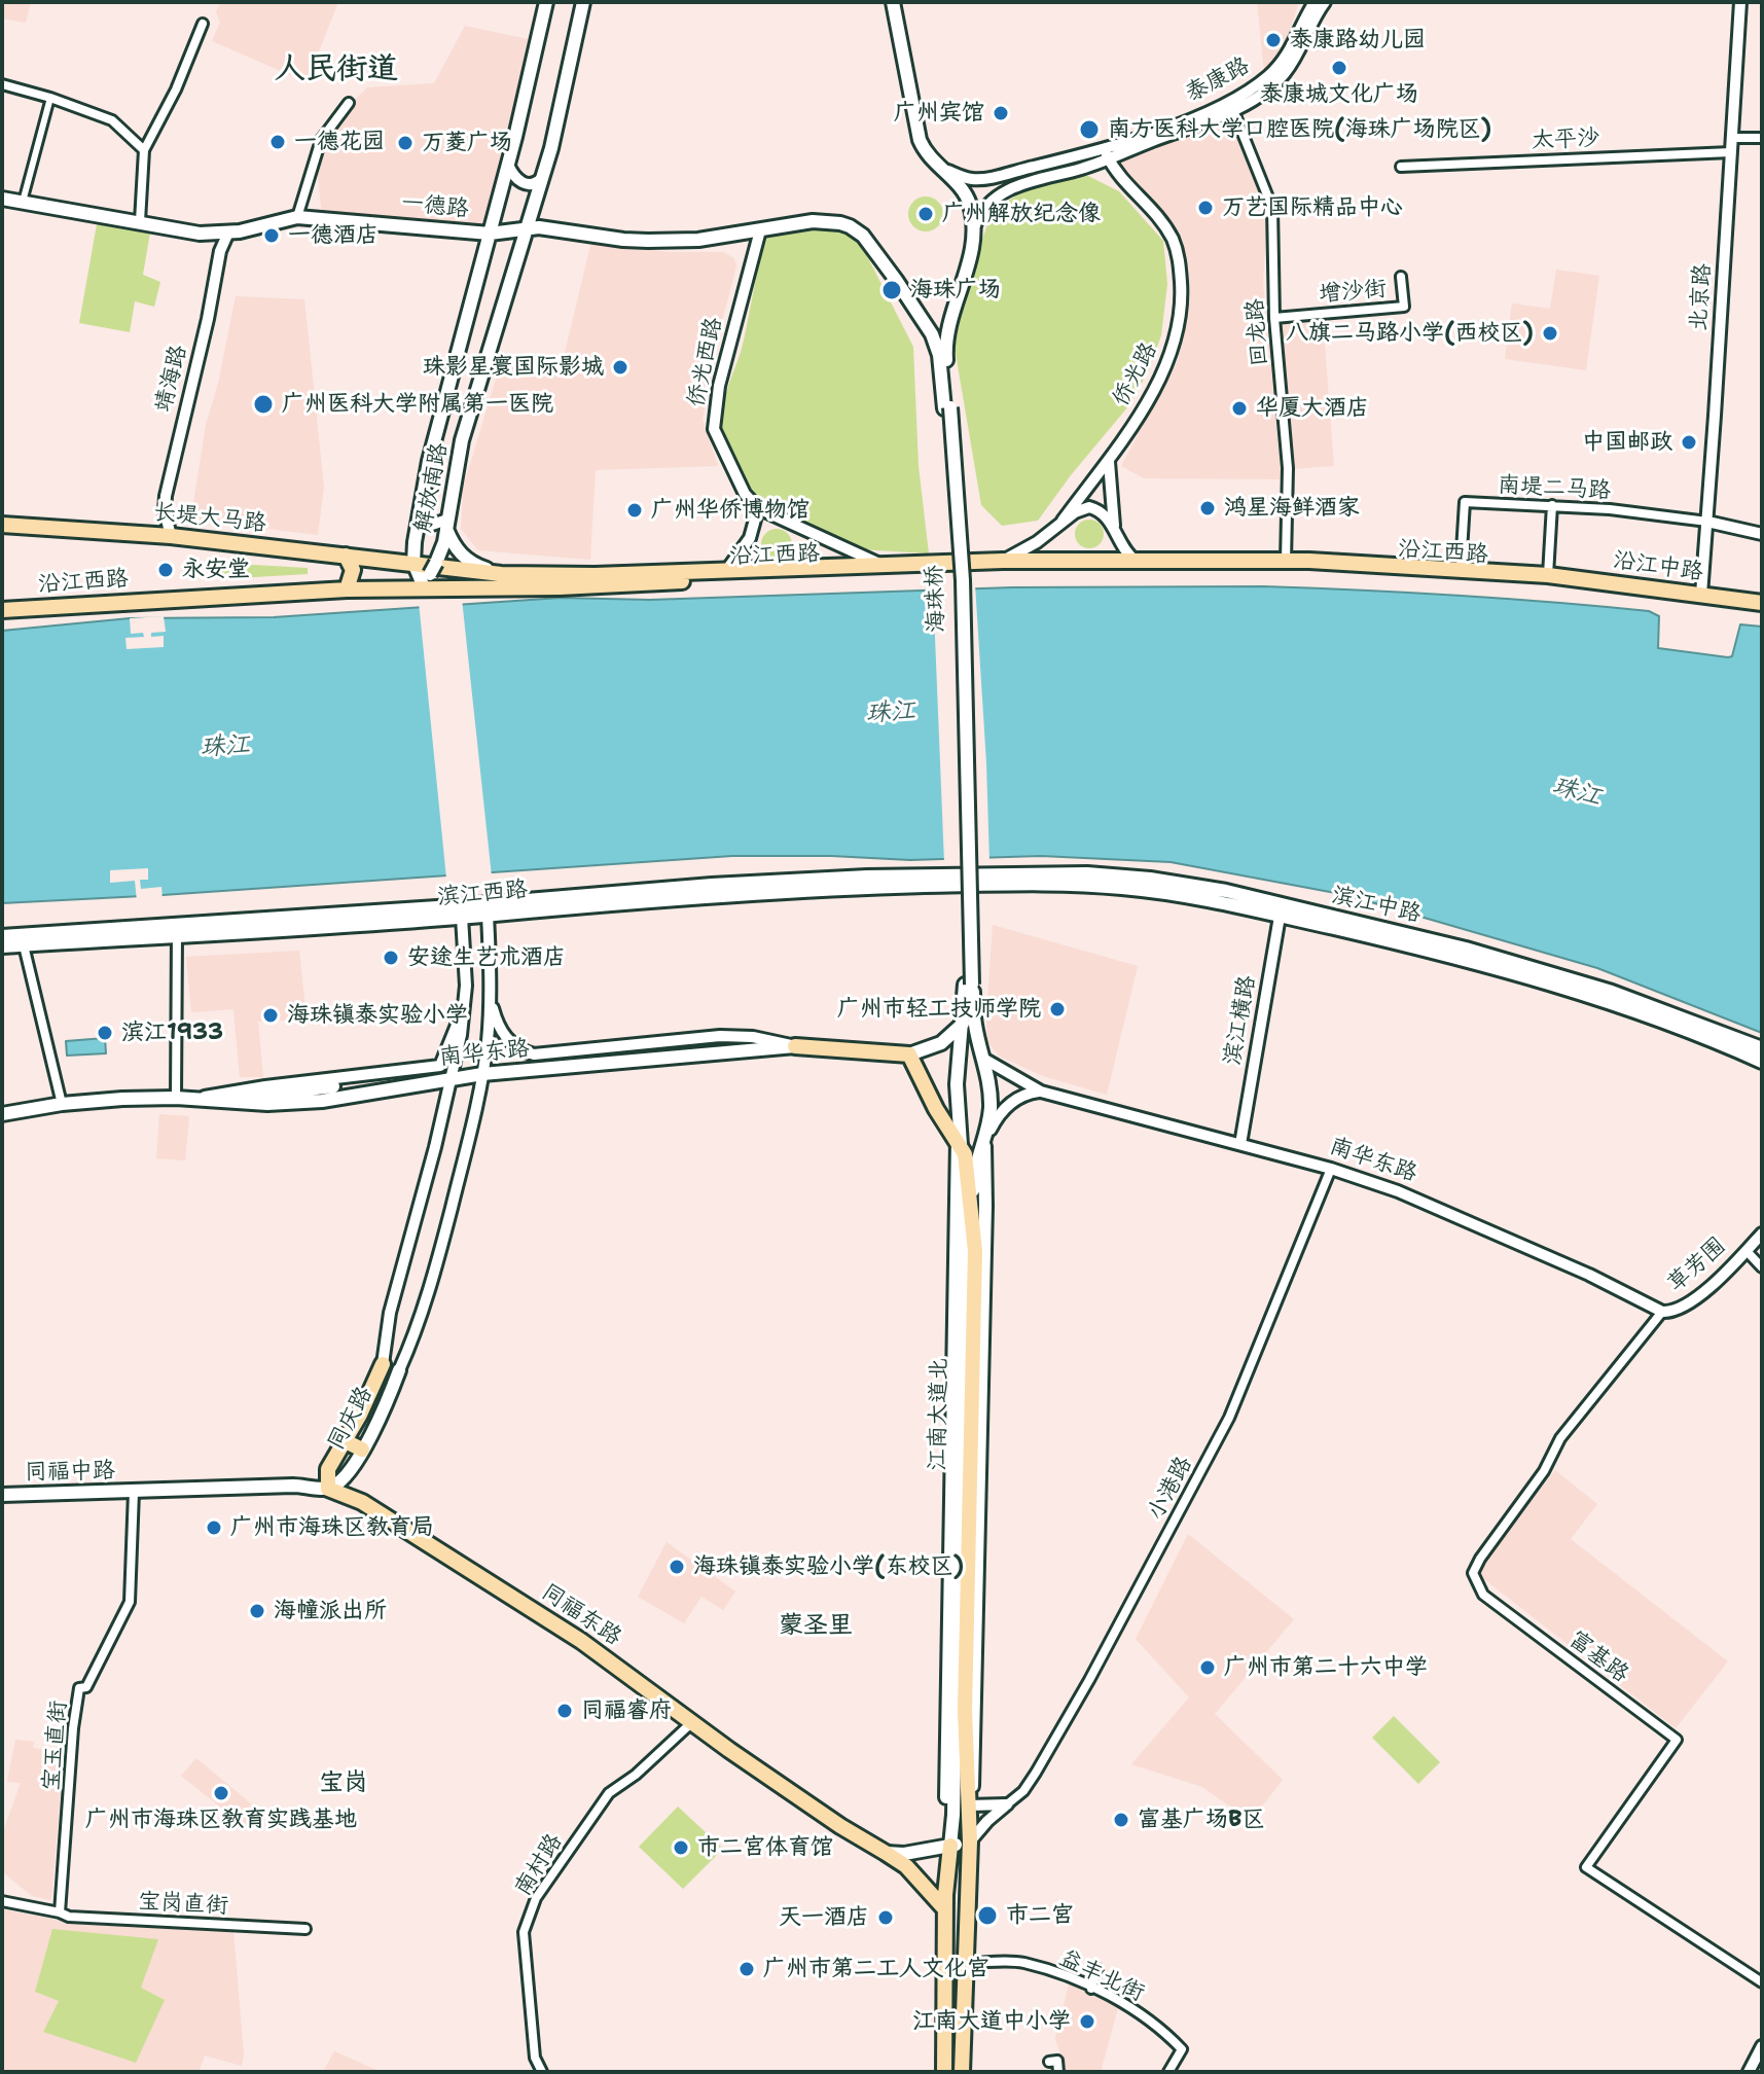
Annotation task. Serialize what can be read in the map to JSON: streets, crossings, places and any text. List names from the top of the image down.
{
  "streets": {
    "main road": [
      "一德路",
      "解放南路",
      "长堤大马路",
      "沿江西路",
      "沿江中路",
      "海珠桥",
      "滨江西路",
      "滨江中路",
      "南华东路",
      "江南大道北",
      "同庆路",
      "同福中路",
      "同福东路"
    ],
    "street": [
      "泰康路",
      "太平沙",
      "增沙街",
      "北京路",
      "回龙路",
      "侨光西路",
      "侨光路",
      "靖海路",
      "南堤二马路",
      "滨江横路",
      "草芳围",
      "小港路",
      "富基路",
      "宝玉直街",
      "南村路",
      "宝岗直街",
      "益丰北街"
    ]
  },
  "crossings": [
    ["泰康路", "回龙路"],
    ["泰康路", "侨光路"],
    ["泰康路", "海珠桥"],
    ["太平沙", "北京路"],
    ["一德路", "侨光西路"],
    ["一德路", "靖海路"],
    ["一德路", "解放南路"],
    ["一德路", "海珠桥"],
    ["增沙街", "回龙路"],
    ["北京路", "南堤二马路"],
    ["北京路", "沿江中路"],
    ["回龙路", "沿江西路"],
    ["靖海路", "长堤大马路"],
    ["解放南路", "长堤大马路"],
    ["解放南路", "沿江西路"],
    ["南堤二马路", "沿江西路"],
    ["长堤大马路", "沿江西路"],
    ["沿江西路", "沿江中路"],
    ["海珠桥", "江南大道北"],
    ["滨江西路", "滨江中路"],
    ["滨江中路", "滨江横路"],
    ["滨江横路", "南华东路"],
    ["南华东路", "草芳围"],
    ["南华东路", "江南大道北"],
    ["南华东路", "小港路"],
    ["南华东路", "富基路"],
    ["草芳围", "富基路"],
    ["江南大道北", "益丰北街"],
    ["同庆路", "同福东路"],
    ["同福中路", "同福东路"],
    ["同福中路", "宝玉直街"],
    ["同福东路", "宝玉直街"],
    ["同福东路", "南村路"],
    ["宝玉直街", "宝岗直街"]
  ],
  "districts": ["人民街道", "蒙圣里", "宝岗"],
  "water": ["珠江"],
  "places": [
    "泰康路幼儿园",
    "泰康城文化广场",
    "广州宾馆",
    "南方医科大学口腔医院(海珠广场院区)",
    "一德花园",
    "万菱广场",
    "万艺国际精品中心",
    "广州解放纪念像",
    "一德酒店",
    "海珠广场",
    "八旗二马路小学(西校区)",
    "珠影星寰国际影城",
    "广州医科大学附属第一医院",
    "华厦大酒店",
    "中国邮政",
    "鸿星海鲜酒家",
    "广州华侨博物馆",
    "永安堂",
    "安途生艺术酒店",
    "广州市轻工技师学院",
    "海珠镇泰实验小学",
    "滨江1933",
    "广州市海珠区教育局",
    "海珠镇泰实验小学(东校区)",
    "海幢派出所",
    "广州市第二十六中学",
    "同福睿府",
    "广州市海珠区教育实践基地",
    "富基广场B区",
    "市二宫体育馆",
    "市二宫",
    "天一酒店",
    "广州市第二工人文化宫",
    "江南大道中小学"
  ]
}
